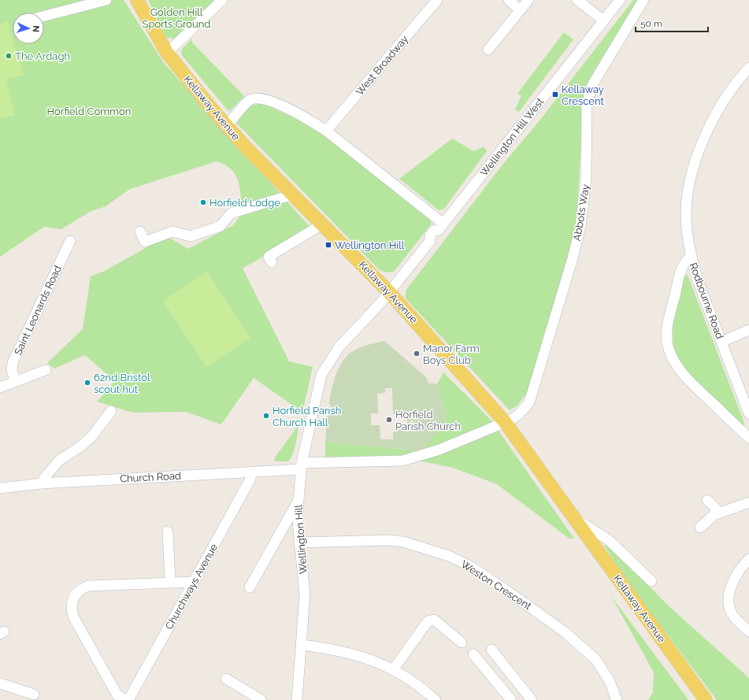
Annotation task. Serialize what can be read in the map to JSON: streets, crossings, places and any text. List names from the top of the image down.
{
  "streets": {
    "main road": ["Kellaway Avenue"],
    "street": [
      "West Broadway",
      "Wellington Hill West",
      "Abbots Way",
      "Rodbourne Road",
      "Saint Leonards Road",
      "Church Road",
      "Wellington Hill",
      "Weston Crescent",
      "Churchways Avenue"
    ]
  },
  "crossings": [
    ["Kellaway Avenue", "Wellington Hill West"],
    ["Kellaway Avenue", "Abbots Way"],
    ["Kellaway Avenue", "Wellington Hill"],
    ["Wellington Hill West", "Wellington Hill"],
    ["Abbots Way", "Church Road"],
    ["Abbots Way", "Wellington Hill"],
    ["Church Road", "Wellington Hill"],
    ["Church Road", "Churchways Avenue"],
    ["Wellington Hill", "Weston Crescent"]
  ],
  "parks": ["Golden Hill Sports Ground", "Horfield Common"],
  "places": {
    "other": [
      "The Ardagh",
      "Horfield Lodge",
      "Manor Farm Boys Club",
      "62nd Bristol scout hut",
      "Horfield Parish Church Hall",
      "Horfield Parish Church"
    ],
    "transit": ["Kellaway Crescent", "Wellington Hill"]
  },
  "scale_bar": "50 m",
  "north": "right"
}
